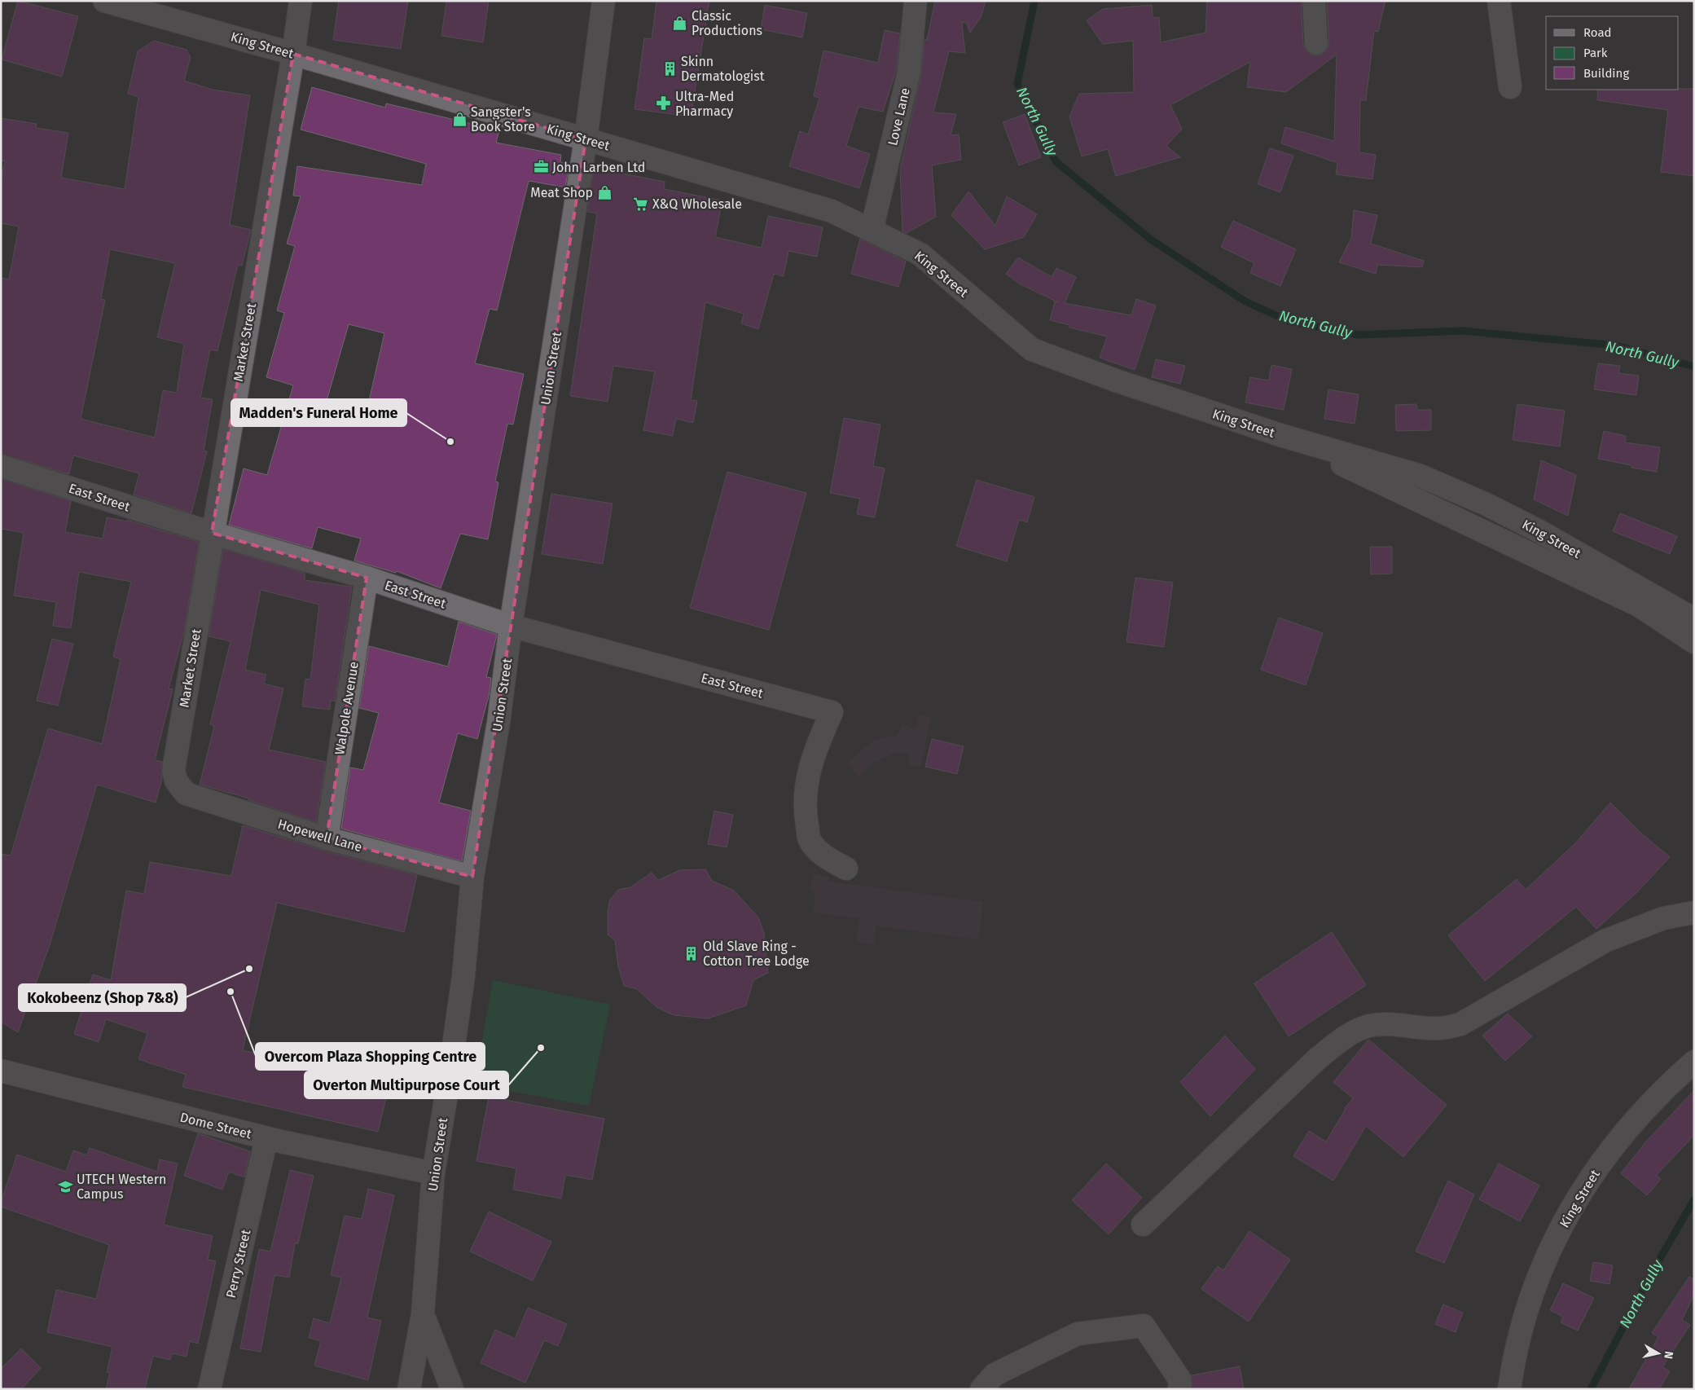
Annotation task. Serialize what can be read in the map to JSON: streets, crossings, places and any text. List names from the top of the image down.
{
  "streets": {
    "street": [
      "King Street",
      "Love Lane",
      "Market Street",
      "Union Street",
      "East Street",
      "Walpole Avenue",
      "Hopewell Lane",
      "Dome Street",
      "Perry Street"
    ]
  },
  "crossings": [
    ["King Street", "Love Lane"],
    ["King Street", "Market Street"],
    ["King Street", "Union Street"],
    ["Market Street", "East Street"],
    ["Market Street", "Hopewell Lane"],
    ["Union Street", "East Street"],
    ["Union Street", "Hopewell Lane"],
    ["Union Street", "Dome Street"],
    ["East Street", "Walpole Avenue"],
    ["Walpole Avenue", "Hopewell Lane"],
    ["Dome Street", "Perry Street"]
  ],
  "water": ["North Gully"],
  "places": {
    "shop": ["Classic Productions", "Sangster's Book Store", "Meat Shop"],
    "building": ["Skinn Dermatologist", "Old Slave Ring - Cotton Tree Lodge"],
    "pharmacy": ["Ultra-Med Pharmacy"],
    "office": ["John Larben Ltd"],
    "supermarket": ["X&Q Wholesale"],
    "other": [
      "Madden's Funeral Home",
      "Kokobeenz (Shop 7&8)",
      "Overcom Plaza Shopping Centre",
      "Overton Multipurpose Court"
    ],
    "school or university": ["UTECH Western Campus"]
  },
  "legend": ["Road", "Park", "Building"],
  "north": "right"
}
